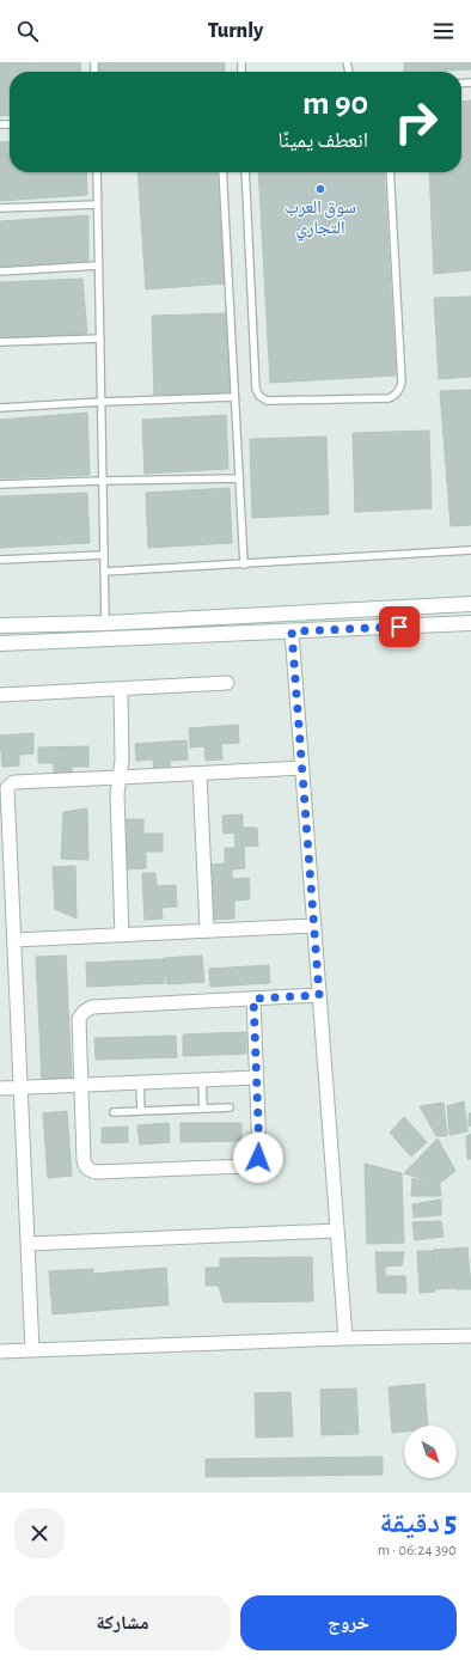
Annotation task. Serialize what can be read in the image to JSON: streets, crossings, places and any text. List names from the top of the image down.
{
  "places": ["سوق العرب التجاري"],
  "north": "bottom right",
  "page": {
    "header": "Turnly",
    "turn": ["90 m", "انعطف يمينًا"],
    "heading": ["5 دقيقة", "390 m · 06:24"],
    "buttons": ["خروج", "مشاركة"]
  }
}
